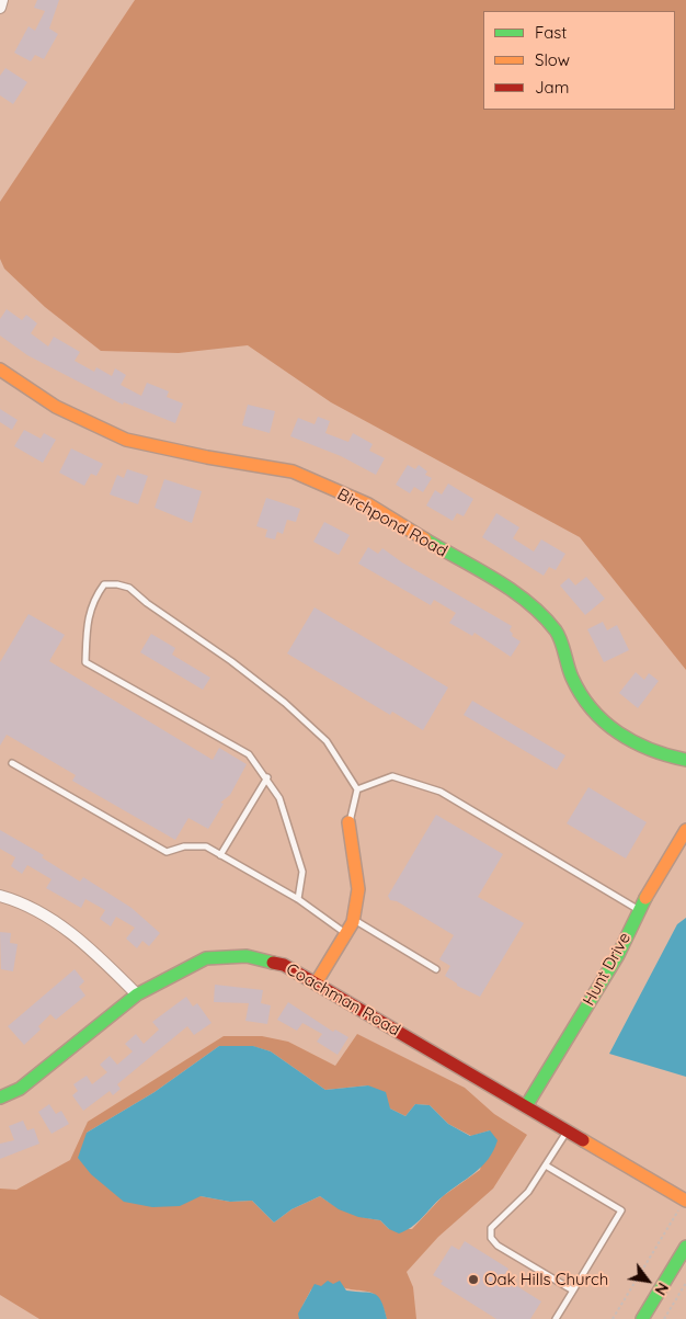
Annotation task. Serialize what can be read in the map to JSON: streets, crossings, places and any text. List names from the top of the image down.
{
  "streets": {
    "street": ["Birchpond Road", "Hunt Drive", "Coachman Road"]
  },
  "crossings": [
    ["Hunt Drive", "Coachman Road"]
  ],
  "places": ["Oak Hills Church"],
  "legend": ["Fast", "Slow", "Jam"],
  "north": "bottom right"
}
